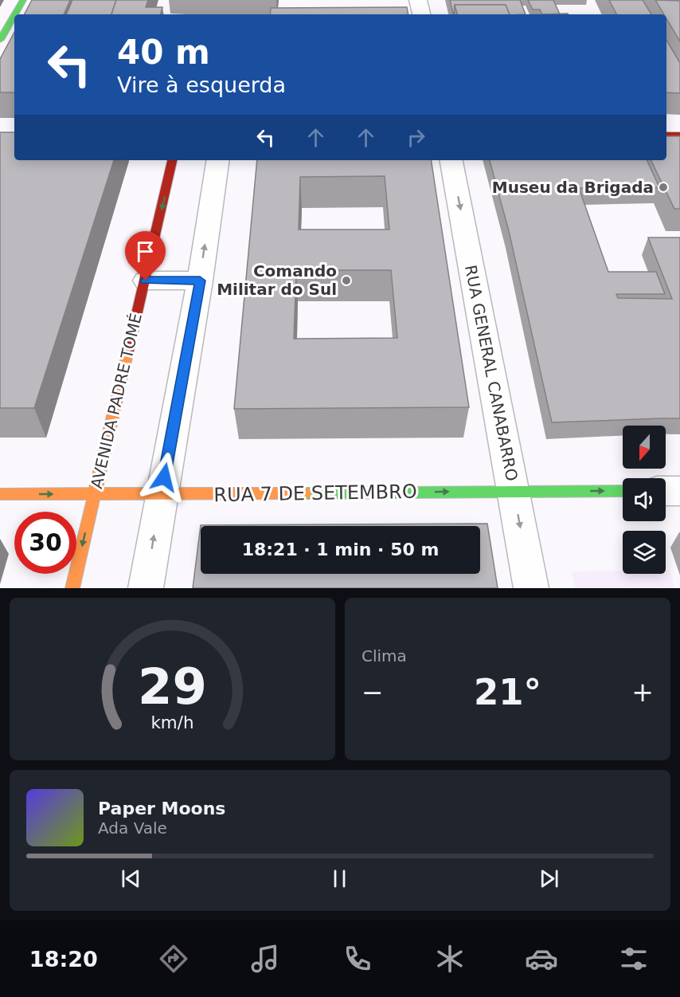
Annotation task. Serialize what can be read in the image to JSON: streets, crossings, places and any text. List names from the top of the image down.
{
  "streets": {
    "street": ["RUA GENERAL CANABARRO", "AVENIDA PADRE TOMÉ", "RUA 7 DE SETEMBRO"]
  },
  "crossings": [
    ["RUA GENERAL CANABARRO", "RUA 7 DE SETEMBRO"],
    ["AVENIDA PADRE TOMÉ", "RUA 7 DE SETEMBRO"]
  ],
  "one_way": ["RUA GENERAL CANABARRO", "RUA 7 DE SETEMBRO"],
  "places": ["Museu da Brigada", "Comando Militar do Sul"],
  "north": "bottom",
  "page": {
    "turn": ["40 m", "Vire à esquerda"],
    "limit": "30",
    "trip": "18:21 · 1 min · 50 m",
    "tile": "Clima",
    "heat": ["−", "21°", "+"],
    "song": ["Paper Moons", "Ada Vale"],
    "tabs": "18:20",
    "gauge": ["29", "km/h"]
  }
}
